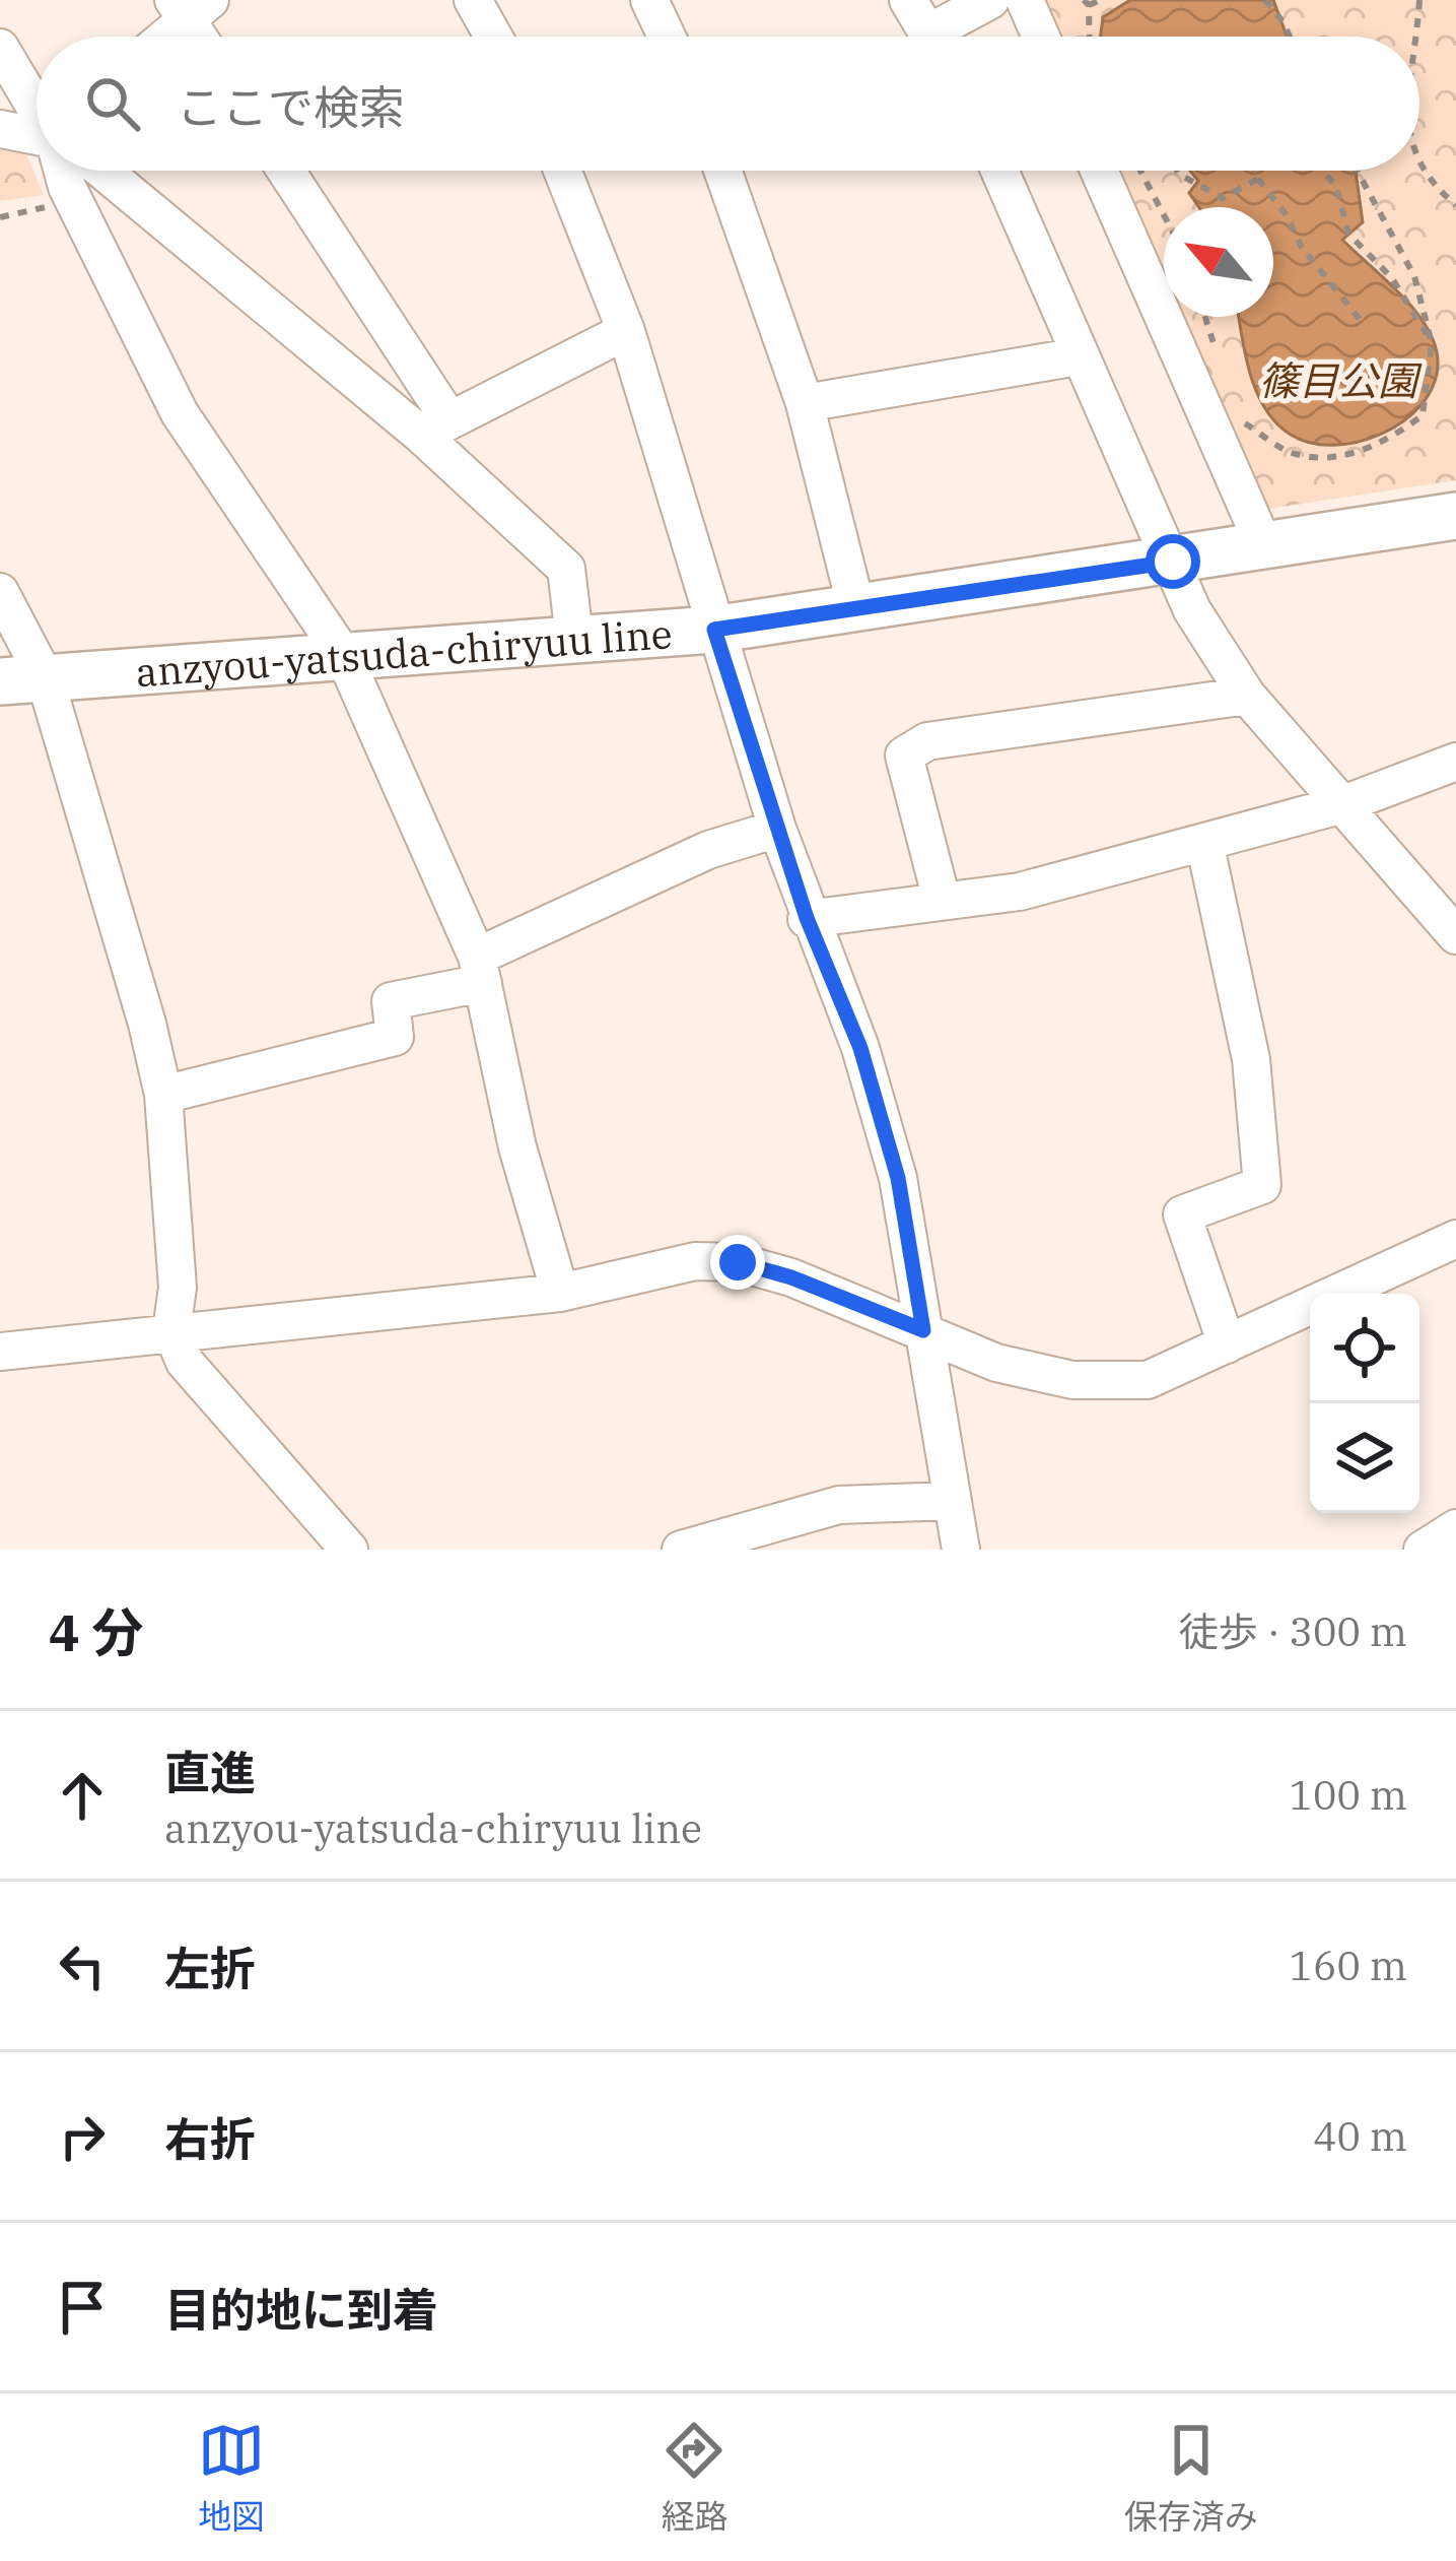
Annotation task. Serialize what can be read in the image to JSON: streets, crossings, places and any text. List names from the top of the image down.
{
  "streets": {
    "main road": ["anzyou-yatsuda-chiryuu line"]
  },
  "parks": ["篠目公園"],
  "north": "top left",
  "page": {
    "search": "ここで検索",
    "heading": ["4 分", "徒歩 · 300 m"],
    "list": [
      ["直進", "anzyou-yatsuda-chiryuu line", "100 m"],
      ["左折", "160 m"],
      ["右折", "40 m"],
      "目的地に到着"
    ],
    "nav": ["地図", "経路", "保存済み"]
  }
}
